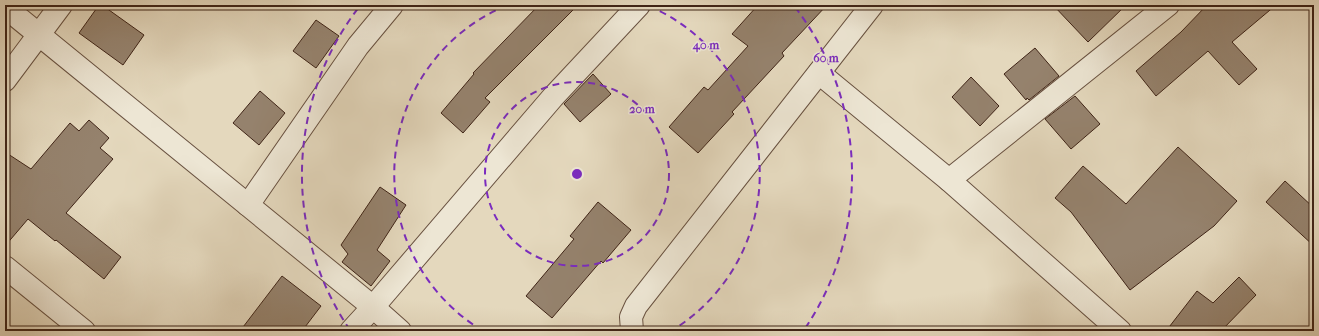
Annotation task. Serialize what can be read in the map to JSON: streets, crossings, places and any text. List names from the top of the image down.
{
  "rings": ["40 m", "60 m", "20 m"]
}
